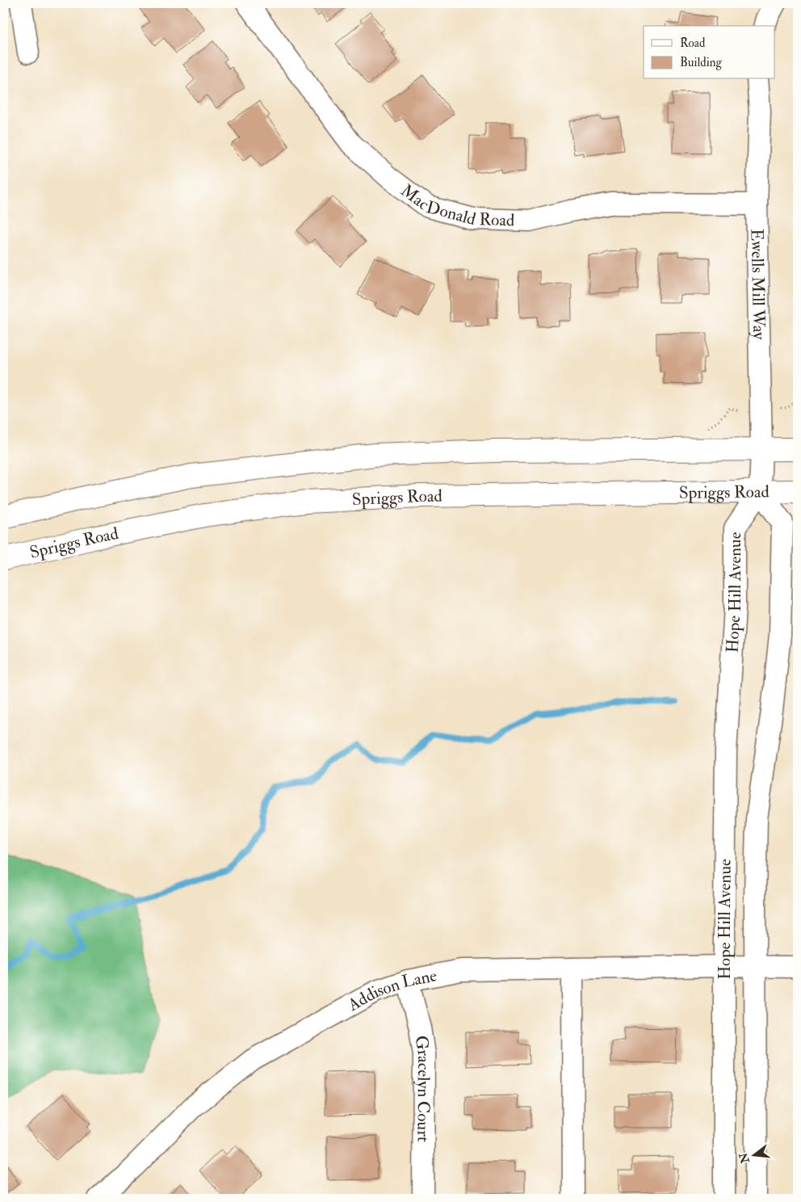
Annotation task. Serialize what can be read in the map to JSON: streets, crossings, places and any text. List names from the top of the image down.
{
  "streets": {
    "main road": ["Spriggs Road"],
    "street": [
      "MacDonald Road",
      "Ewells Mill Way",
      "Hope Hill Avenue",
      "Addison Lane",
      "Gracelyn Court"
    ]
  },
  "crossings": [
    ["MacDonald Road", "Ewells Mill Way"],
    ["Ewells Mill Way", "Spriggs Road"],
    ["Ewells Mill Way", "Hope Hill Avenue"],
    ["Spriggs Road", "Hope Hill Avenue"],
    ["Hope Hill Avenue", "Addison Lane"],
    ["Addison Lane", "Gracelyn Court"]
  ],
  "legend": ["Road", "Building"],
  "north": "left"
}
